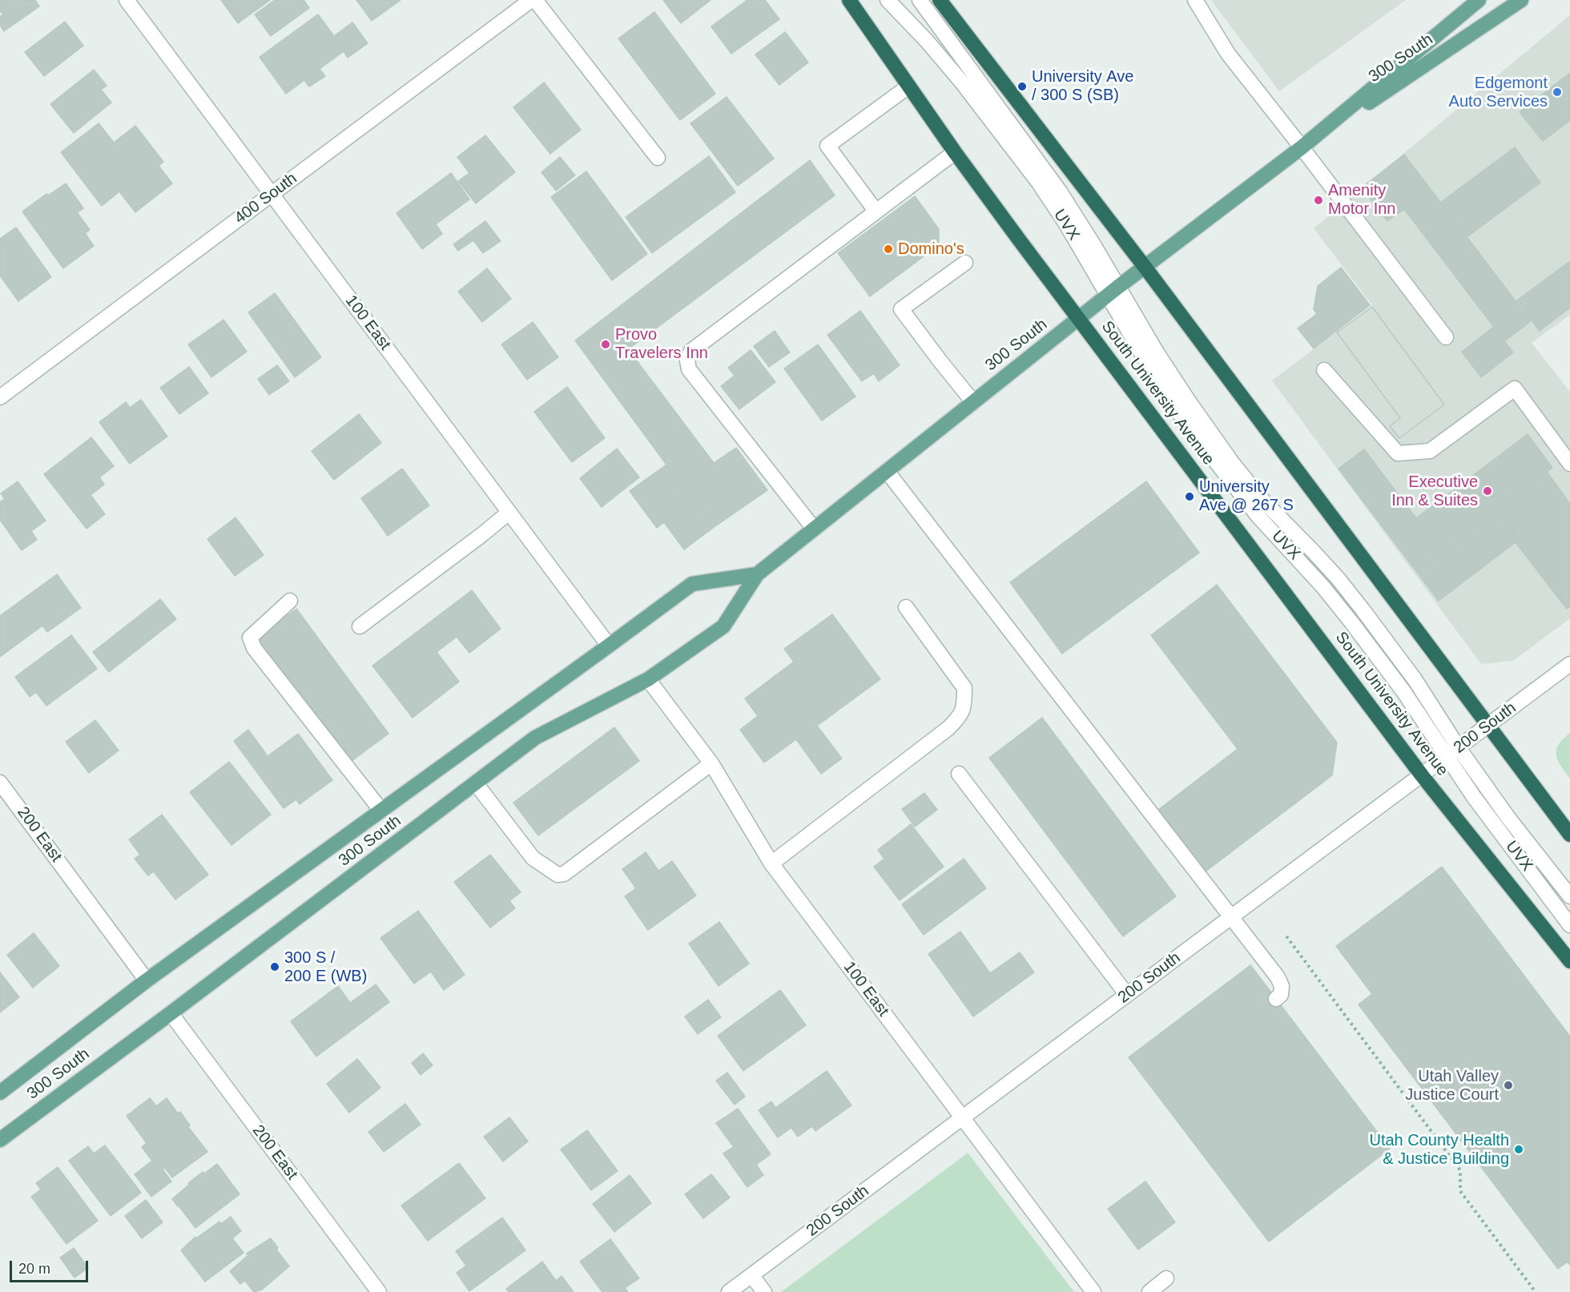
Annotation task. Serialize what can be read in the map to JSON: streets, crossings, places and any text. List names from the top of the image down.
{
  "streets": {
    "highway": ["South University Avenue"],
    "main road": ["300 South"],
    "street": [
      "400 South",
      "UVX",
      "100 East",
      "200 South",
      "200 East"
    ]
  },
  "crossings": [
    ["300 South", "UVX"],
    ["300 South", "100 East"],
    ["300 South", "South University Avenue"],
    ["300 South", "200 East"],
    ["400 South", "100 East"],
    ["UVX", "200 South"],
    ["100 East", "200 South"],
    ["South University Avenue", "200 South"]
  ],
  "places": [
    "University Ave / 300 S (SB)",
    "Edgemont Auto Services",
    "Amenity Motor Inn",
    "Domino's",
    "Provo Travelers Inn",
    "Executive Inn & Suites",
    "University Ave @ 267 S",
    "300 S / 200 E (WB)",
    "Utah Valley Justice Court",
    "Utah County Health & Justice Building"
  ],
  "scale_bar": "20 m"
}
